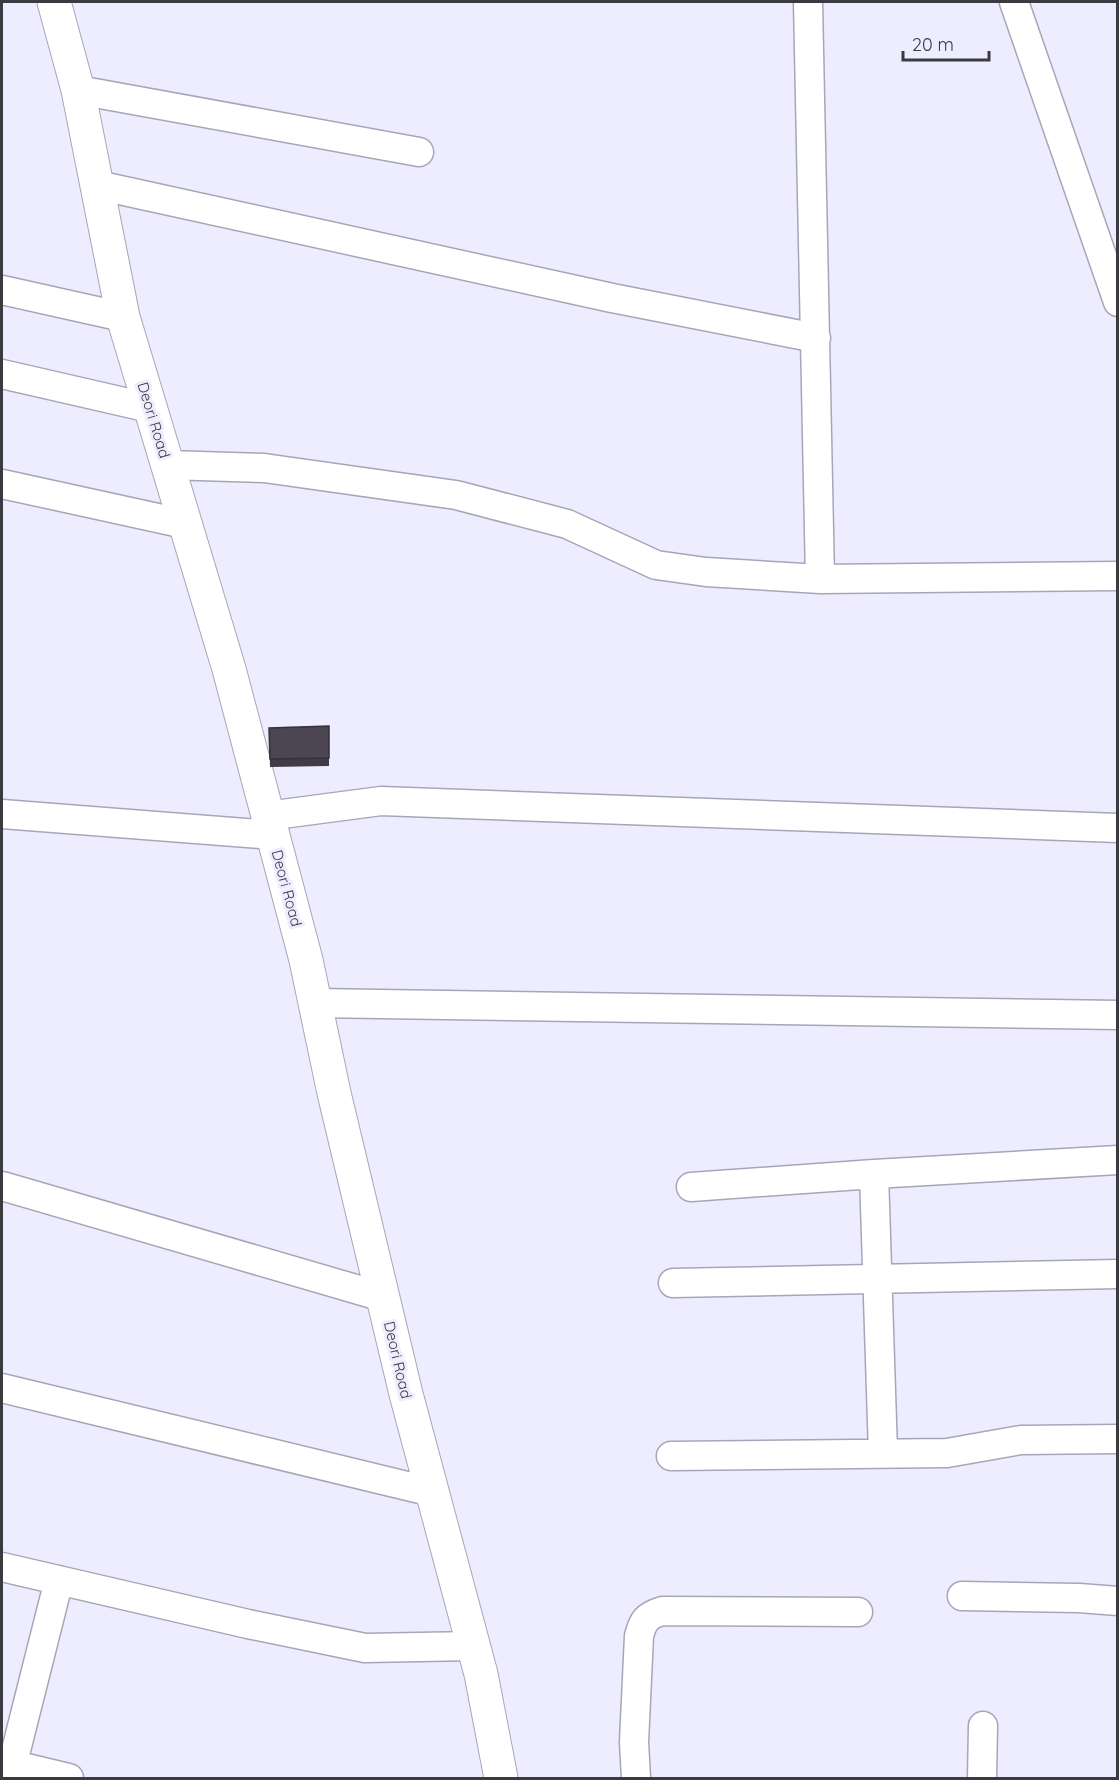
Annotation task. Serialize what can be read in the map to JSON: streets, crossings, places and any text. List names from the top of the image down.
{
  "streets": {
    "street": ["Deori Road"]
  },
  "scale_bar": "20 m"
}
